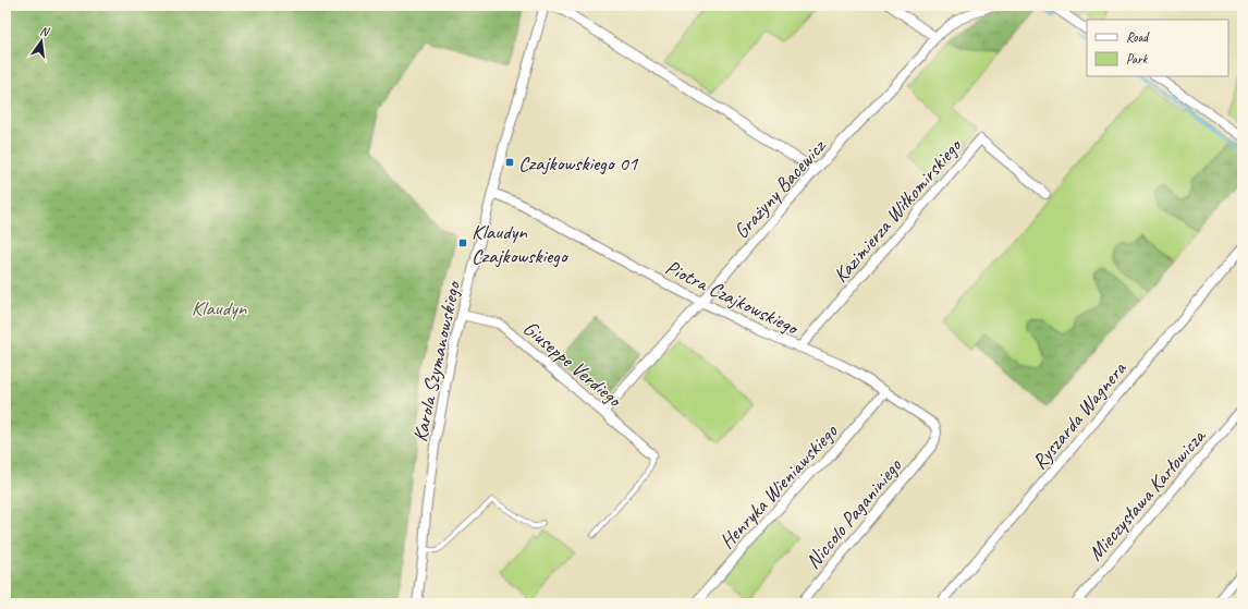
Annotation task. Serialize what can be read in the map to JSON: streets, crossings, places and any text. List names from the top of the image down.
{
  "streets": {
    "street": [
      "Grażyny Bacewicz",
      "Kazimierza Wiłkomirskiego",
      "Piotra Czajkowskiego",
      "Karola Szymanowskiego",
      "Giuseppe Verdiego",
      "Ryszarda Wagnera",
      "Henryka Wieniawskiego",
      "Mieczysława Karłowicza",
      "Niccolo Paganiniego"
    ]
  },
  "crossings": [
    ["Grażyny Bacewicz", "Piotra Czajkowskiego"],
    ["Grażyny Bacewicz", "Giuseppe Verdiego"],
    ["Kazimierza Wiłkomirskiego", "Piotra Czajkowskiego"],
    ["Piotra Czajkowskiego", "Karola Szymanowskiego"],
    ["Piotra Czajkowskiego", "Henryka Wieniawskiego"],
    ["Piotra Czajkowskiego", "Niccolo Paganiniego"],
    ["Karola Szymanowskiego", "Giuseppe Verdiego"]
  ],
  "parks": ["Klaudyn"],
  "places": {
    "transit": ["Czajkowskiego 01", "Klaudyn Czajkowskiego"]
  },
  "legend": ["Road", "Park"],
  "north": "top"
}
